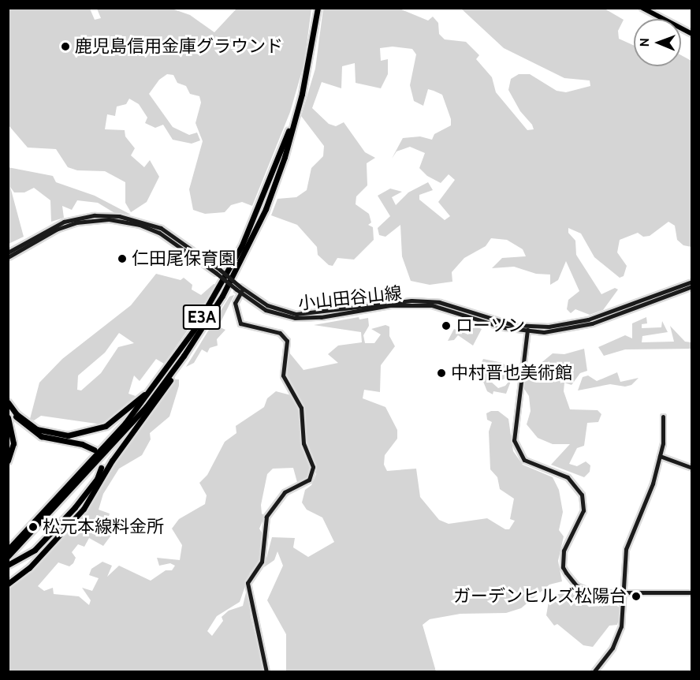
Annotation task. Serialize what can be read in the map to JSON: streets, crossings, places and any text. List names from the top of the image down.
{
  "streets": {
    "highway": ["E3A"],
    "street": ["小山田谷山線"]
  },
  "places": [
    "鹿児島信用金庫グラウンド",
    "仁田尾保育園",
    "ローソン",
    "中村晋也美術館",
    "松元本線料金所",
    "ガーデンヒルズ松陽台"
  ],
  "north": "left"
}
